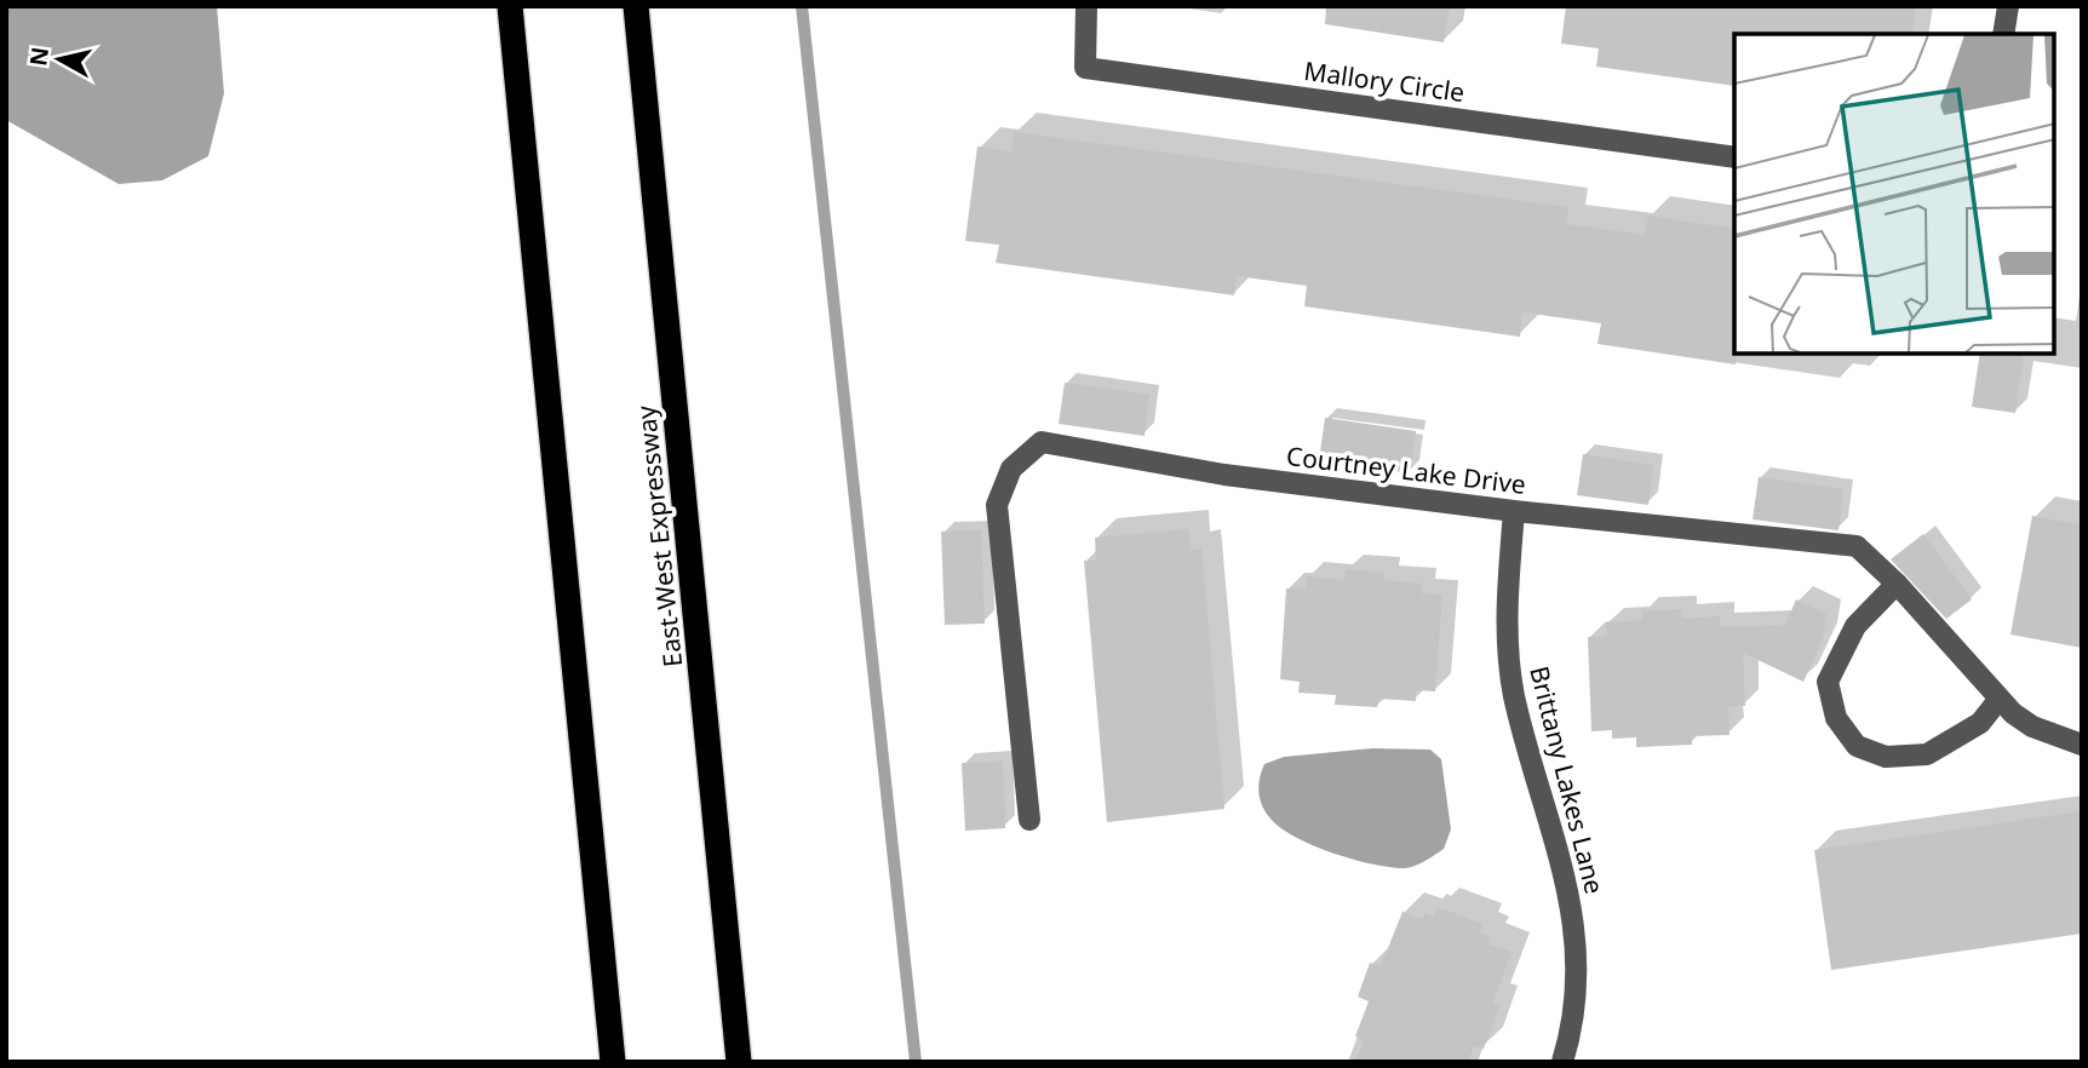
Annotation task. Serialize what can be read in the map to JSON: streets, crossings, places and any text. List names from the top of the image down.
{
  "streets": {
    "highway": ["East-West Expressway"],
    "lane": ["Mallory Circle", "Courtney Lake Drive", "Brittany Lakes Lane"]
  },
  "crossings": [
    ["Courtney Lake Drive", "Brittany Lakes Lane"]
  ],
  "north": "left"
}
